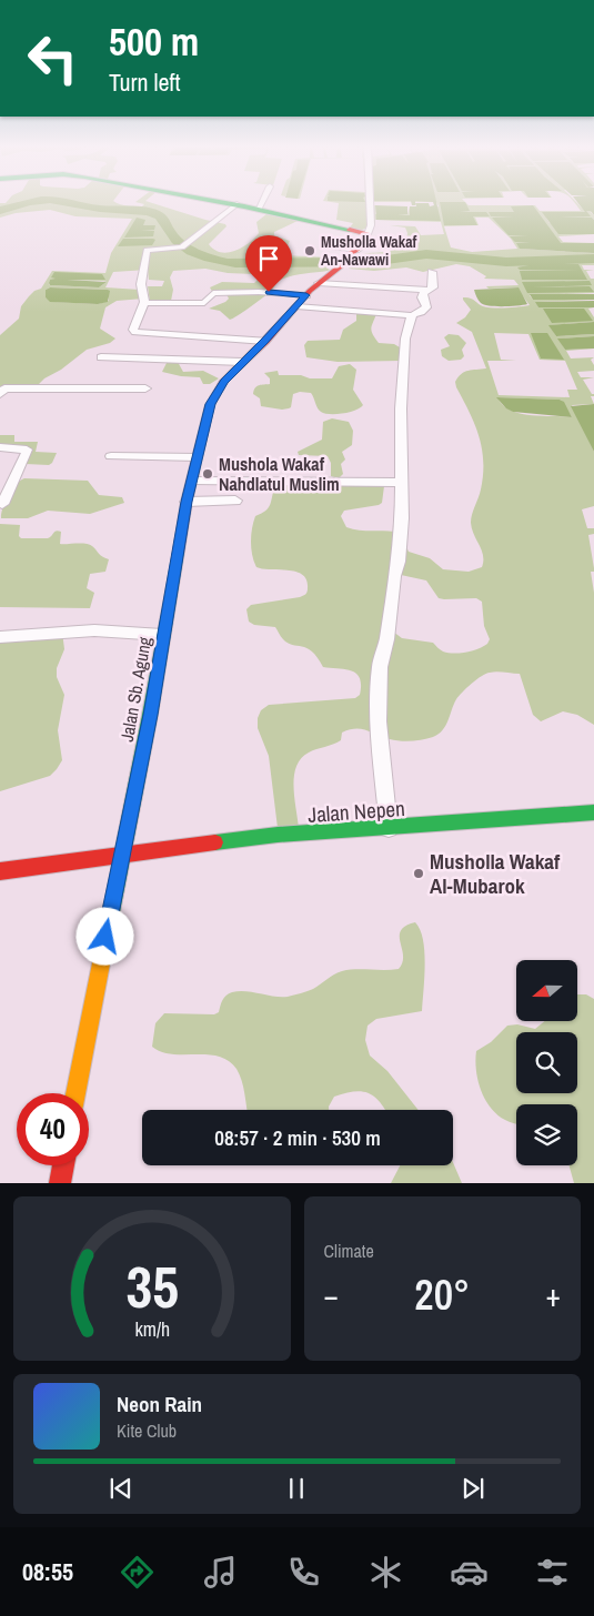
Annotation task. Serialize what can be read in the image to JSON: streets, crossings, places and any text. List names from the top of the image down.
{
  "streets": {
    "street": ["Jalan Sb. Agung", "Jalan Nepen"]
  },
  "crossings": [
    ["Jalan Sb. Agung", "Jalan Nepen"]
  ],
  "places": ["Musholla Wakaf An-Nawawi", "Mushola Wakaf Nahdlatul Muslim", "Musholla Wakaf Al-Mubarok"],
  "north": "left",
  "page": {
    "turn": ["500 m", "Turn left"],
    "limit": "40",
    "trip": "08:57 · 2 min · 530 m",
    "tile": "Climate",
    "heat": ["−", "20°", "+"],
    "song": ["Neon Rain", "Kite Club"],
    "tabs": "08:55",
    "gauge": ["35", "km/h"]
  }
}
